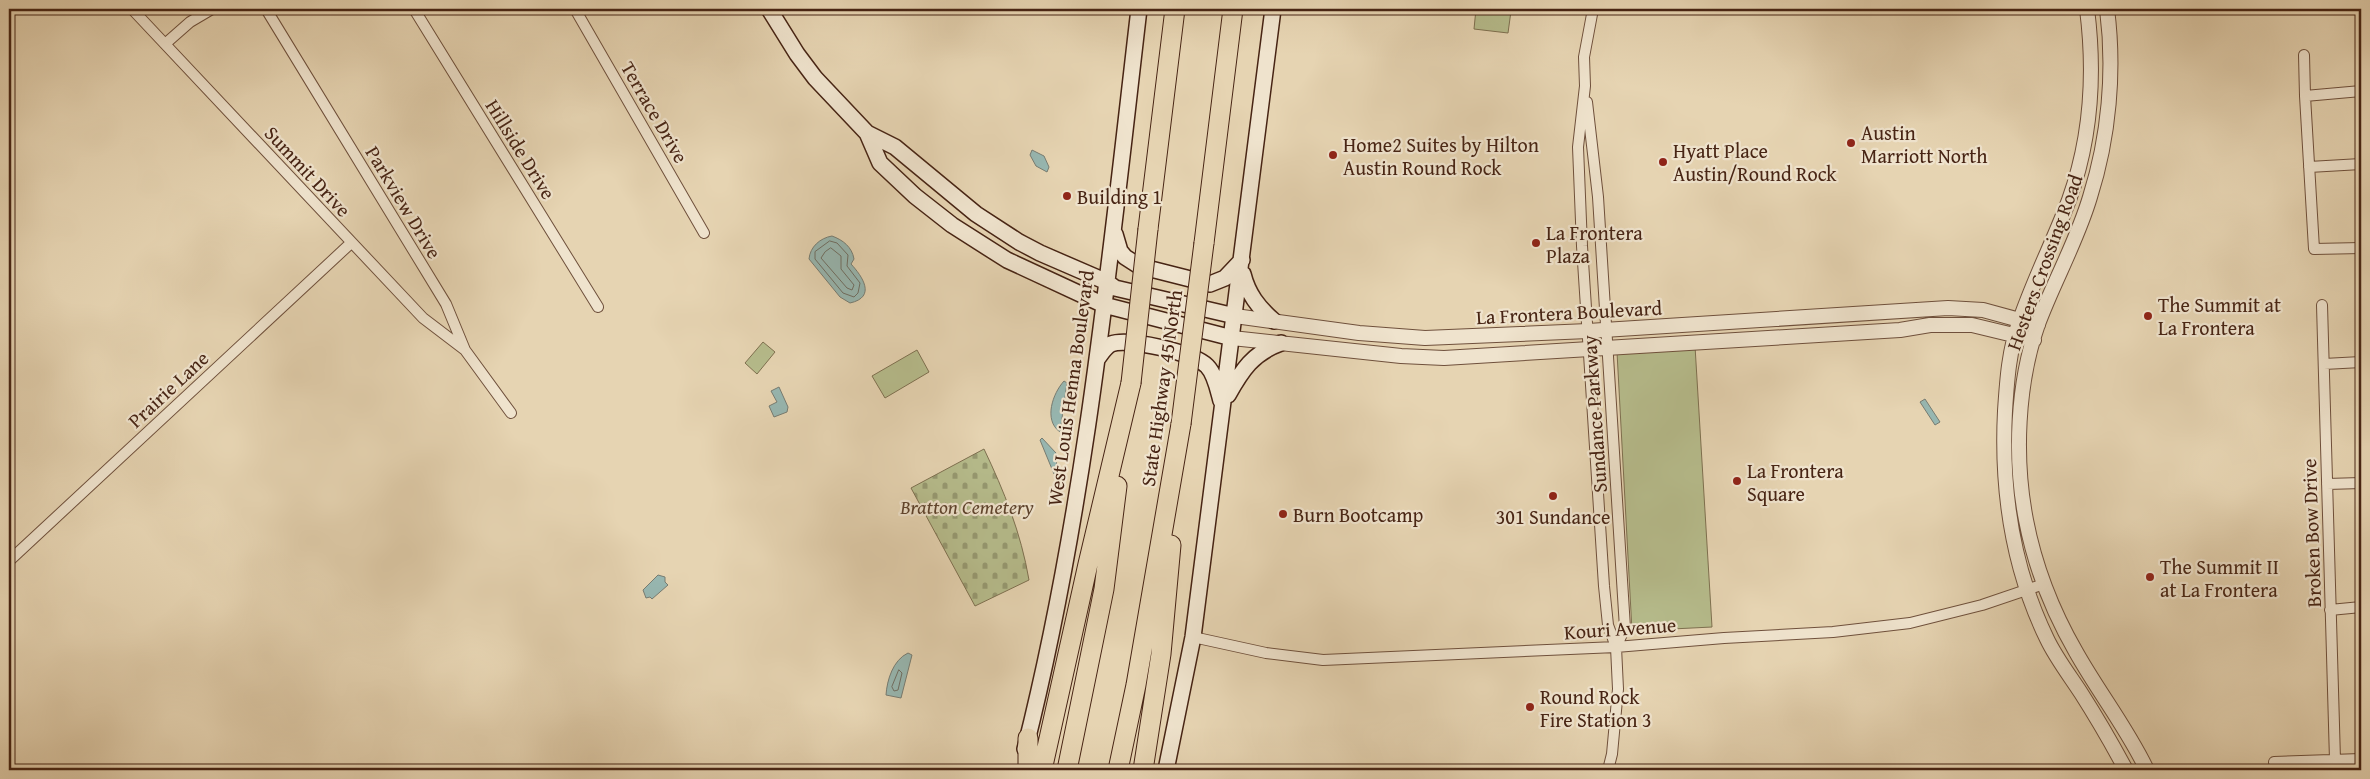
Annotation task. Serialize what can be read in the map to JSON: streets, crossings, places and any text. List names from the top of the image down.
{
  "streets": {
    "highway": ["State Highway 45 North"],
    "main road": ["La Frontera Boulevard", "West Louis Henna Boulevard"],
    "street": [
      "Terrace Drive",
      "Hillside Drive",
      "Summit Drive",
      "Parkview Drive",
      "Hesters Crossing Road",
      "Prairie Lane",
      "Sundance Parkway",
      "Broken Bow Drive",
      "Kouri Avenue"
    ]
  },
  "crossings": [
    ["Summit Drive", "Parkview Drive"],
    ["Summit Drive", "Prairie Lane"],
    ["Hesters Crossing Road", "La Frontera Boulevard"],
    ["Hesters Crossing Road", "Kouri Avenue"],
    ["La Frontera Boulevard", "West Louis Henna Boulevard"],
    ["La Frontera Boulevard", "Sundance Parkway"],
    ["Sundance Parkway", "Kouri Avenue"]
  ],
  "parks": ["Bratton Cemetery"],
  "places": [
    "Austin Marriott North",
    "Home2 Suites by Hilton Austin Round Rock",
    "Hyatt Place Austin/Round Rock",
    "Building 1",
    "La Frontera Plaza",
    "The Summit at La Frontera",
    "La Frontera Square",
    "301 Sundance",
    "Burn Bootcamp",
    "The Summit II at La Frontera",
    "Round Rock Fire Station 3"
  ]
}
